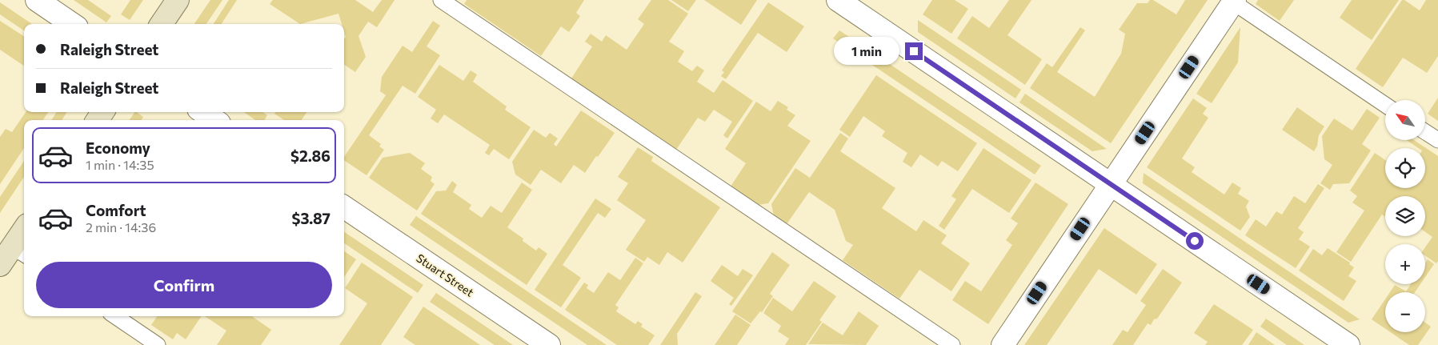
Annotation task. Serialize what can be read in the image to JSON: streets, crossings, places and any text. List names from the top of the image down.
{
  "streets": {
    "street": ["Stuart Street"]
  },
  "north": "top left",
  "page": {
    "banner": ["Raleigh Street", "Raleigh Street"],
    "bubble": "1 min",
    "map_buttons": ["+", "−"],
    "list": [
      {
        "name": "Economy",
        "note": "1 min · 14:35",
        "value": "$2.86"
      },
      {
        "name": "Comfort",
        "note": "2 min · 14:36",
        "value": "$3.87"
      }
    ],
    "buttons": "Confirm"
  }
}
